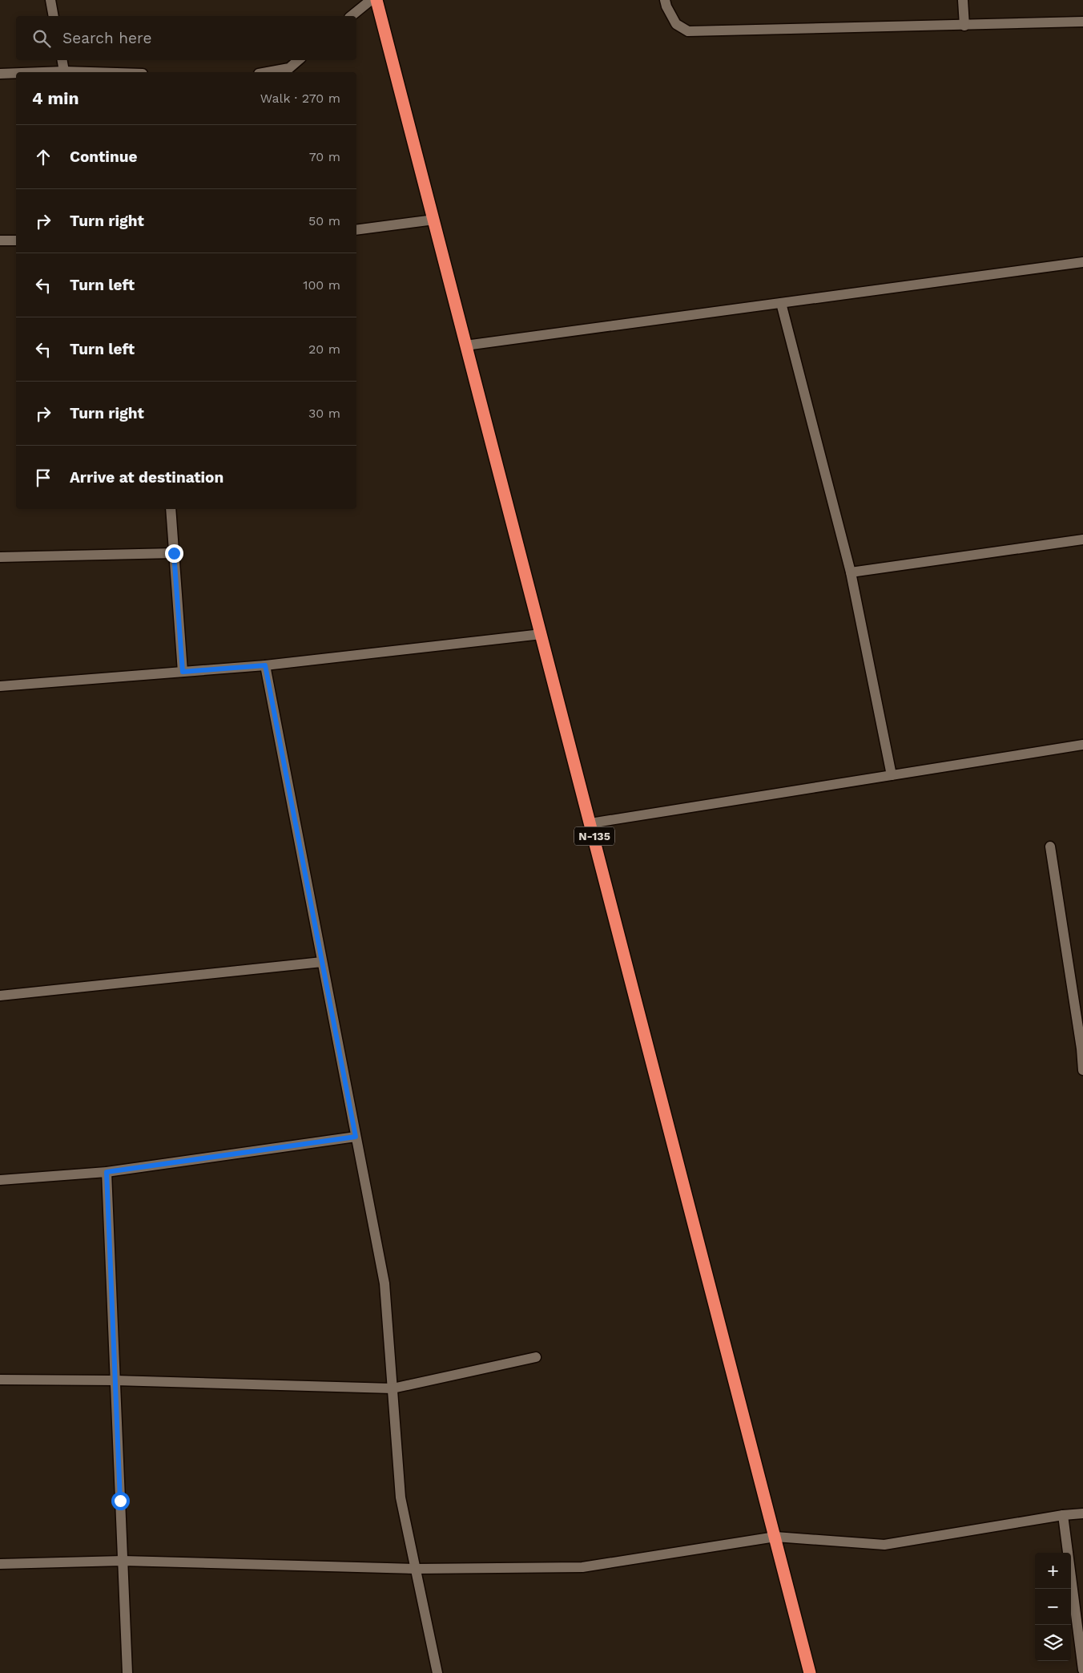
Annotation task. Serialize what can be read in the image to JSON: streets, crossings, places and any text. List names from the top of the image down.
{
  "streets": {
    "highway": ["N-135"]
  },
  "page": {
    "search": "Search here",
    "heading": ["4 min", "Walk · 270 m"],
    "list": [
      ["Continue", "70 m"],
      ["Turn right", "50 m"],
      ["Turn left", "100 m"],
      ["Turn left", "20 m"],
      ["Turn right", "30 m"],
      "Arrive at destination"
    ],
    "map_buttons": ["+", "−"]
  }
}
